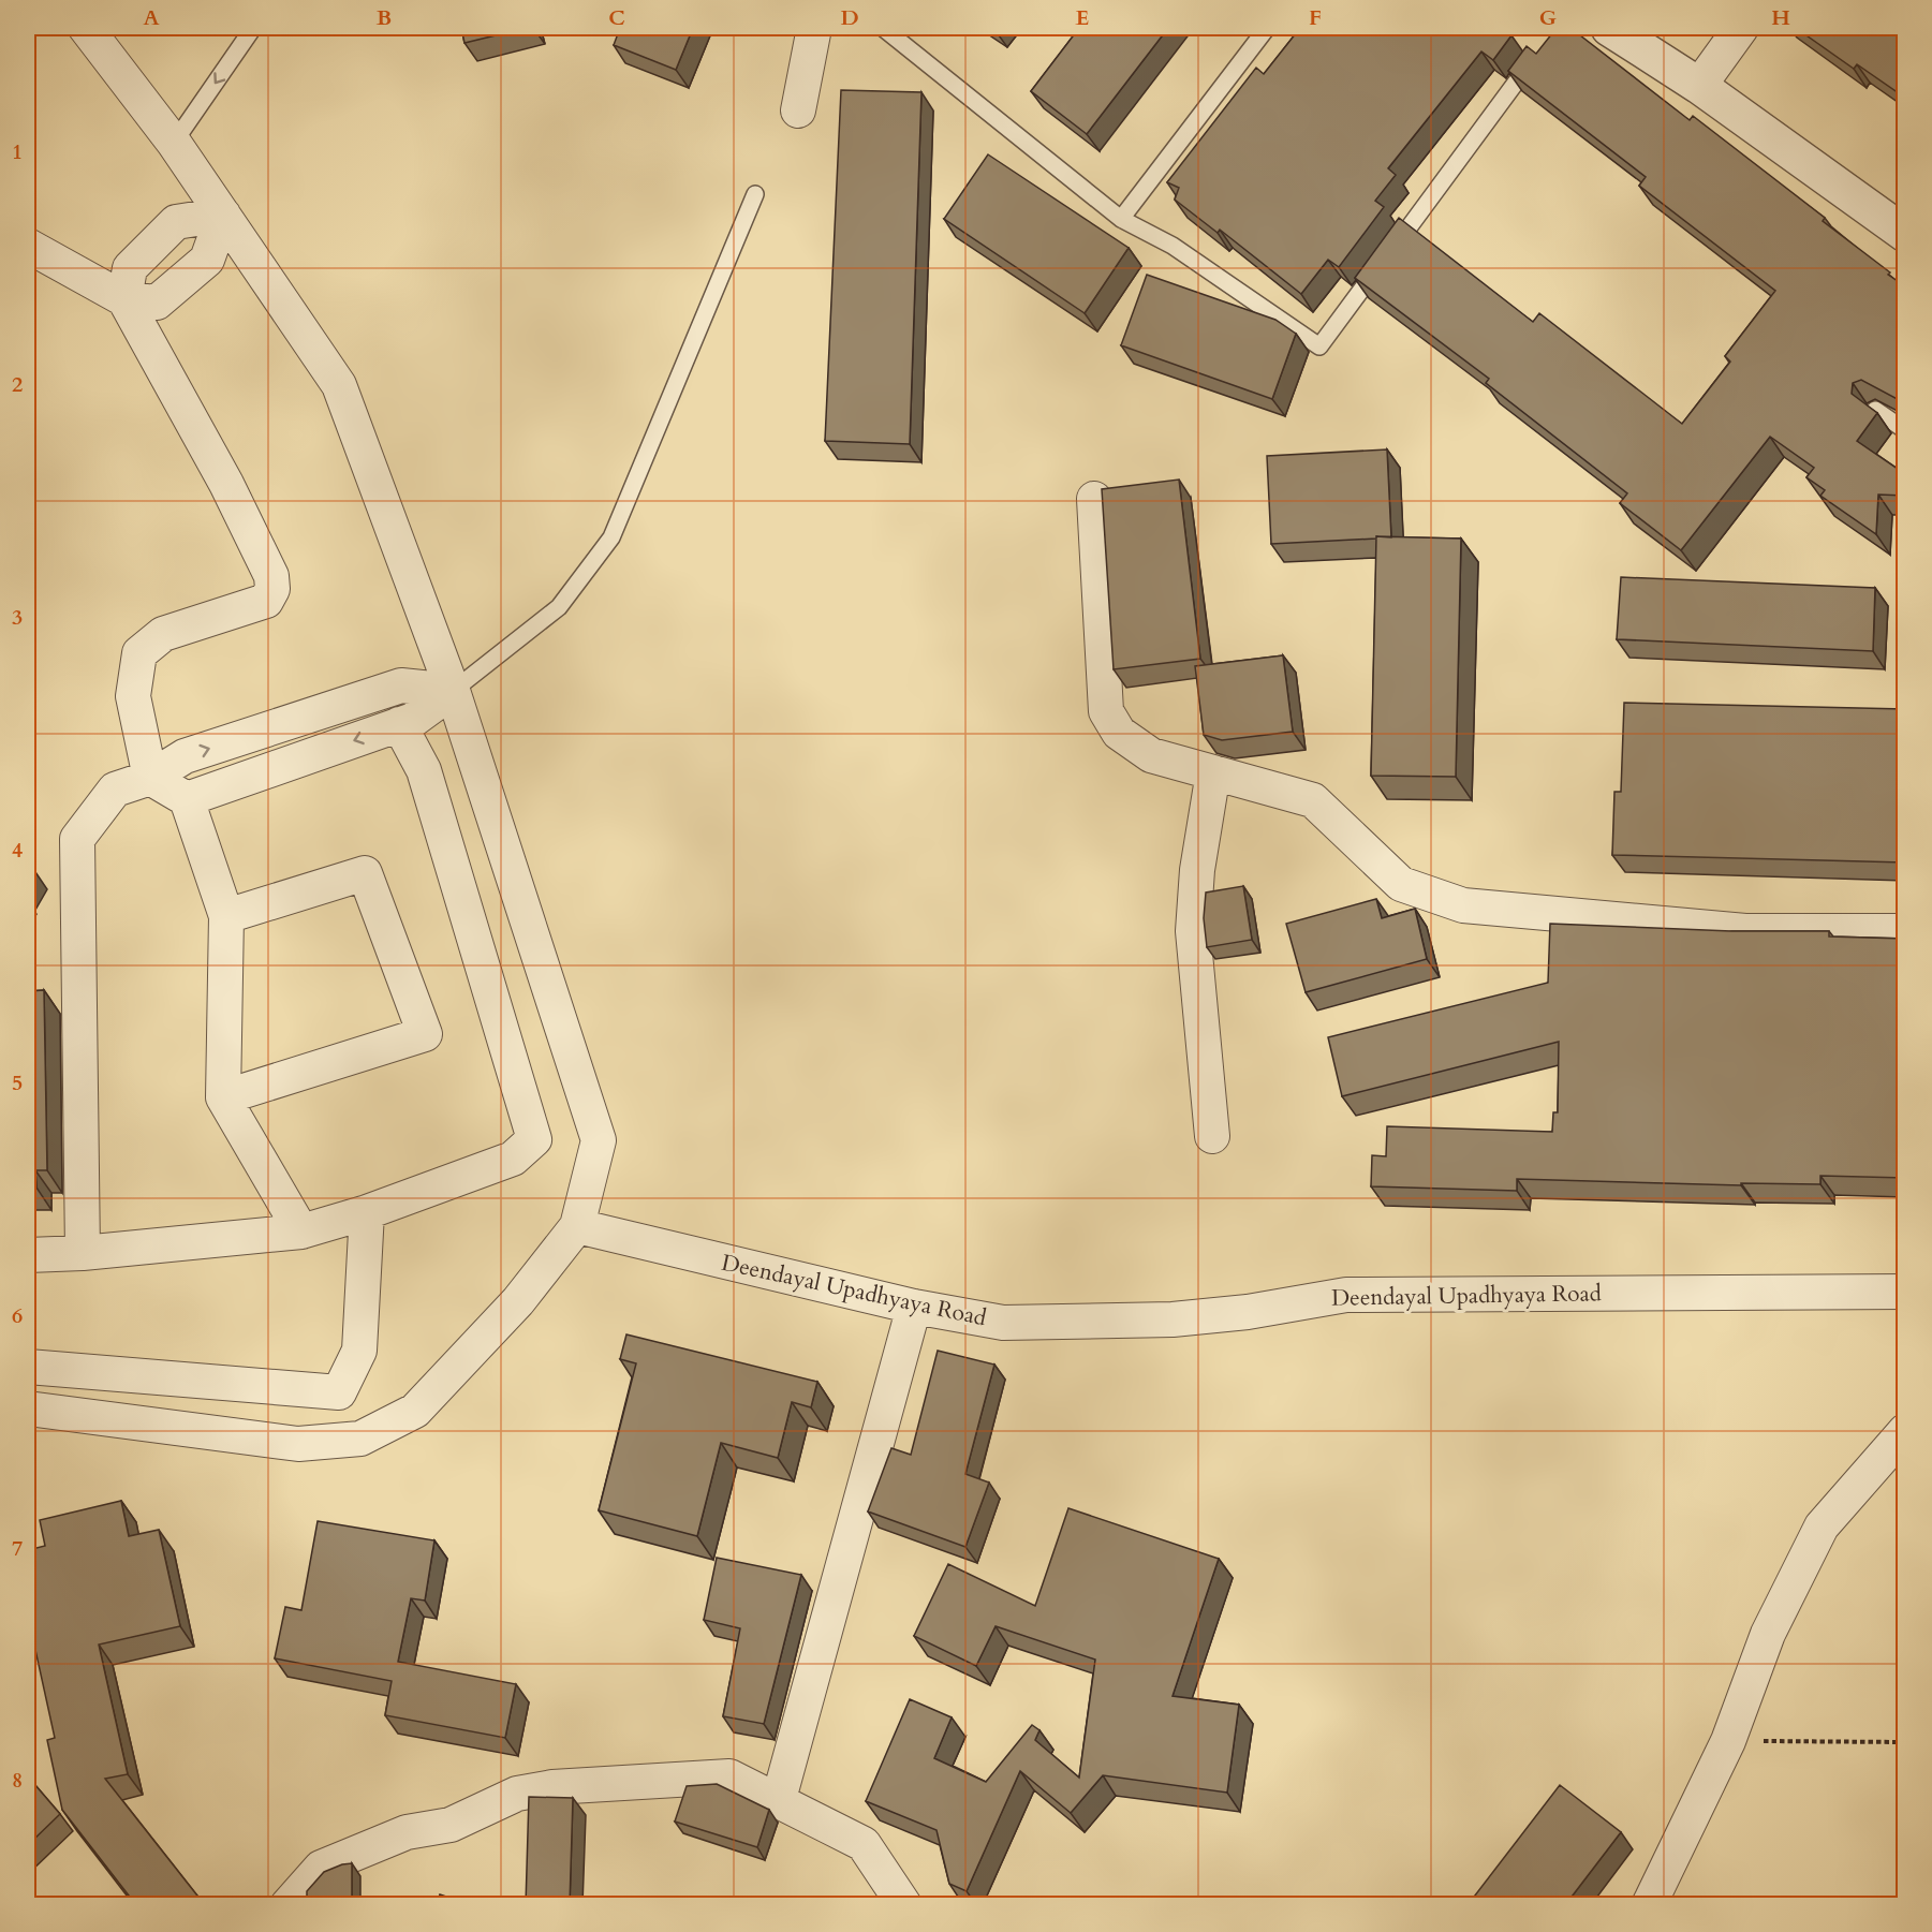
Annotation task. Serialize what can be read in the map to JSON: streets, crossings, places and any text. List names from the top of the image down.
{
  "streets": {
    "street": ["Deendayal Upadhyaya Road"]
  },
  "grid": {
    "columns": [
      "A",
      "B",
      "C",
      "D",
      "E",
      "F",
      "G",
      "H"
    ],
    "rows": [
      "1",
      "2",
      "3",
      "4",
      "5",
      "6",
      "7",
      "8"
    ]
  }
}
